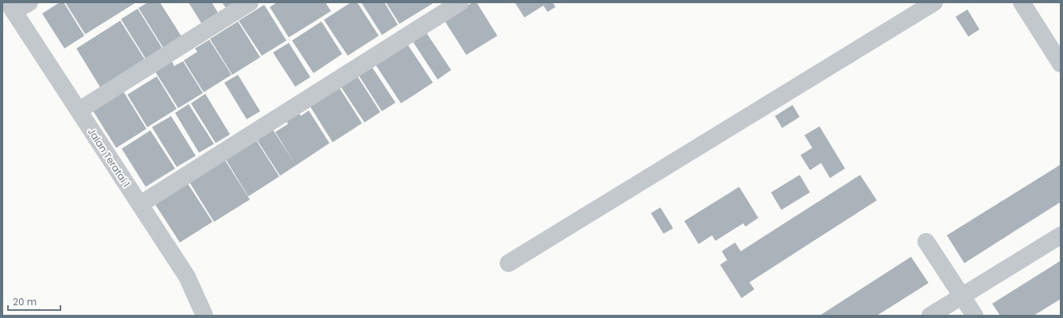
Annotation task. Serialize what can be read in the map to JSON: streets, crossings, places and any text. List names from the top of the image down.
{
  "streets": {
    "street": ["Jalan Teratai 1"]
  },
  "scale_bar": "20 m"
}
